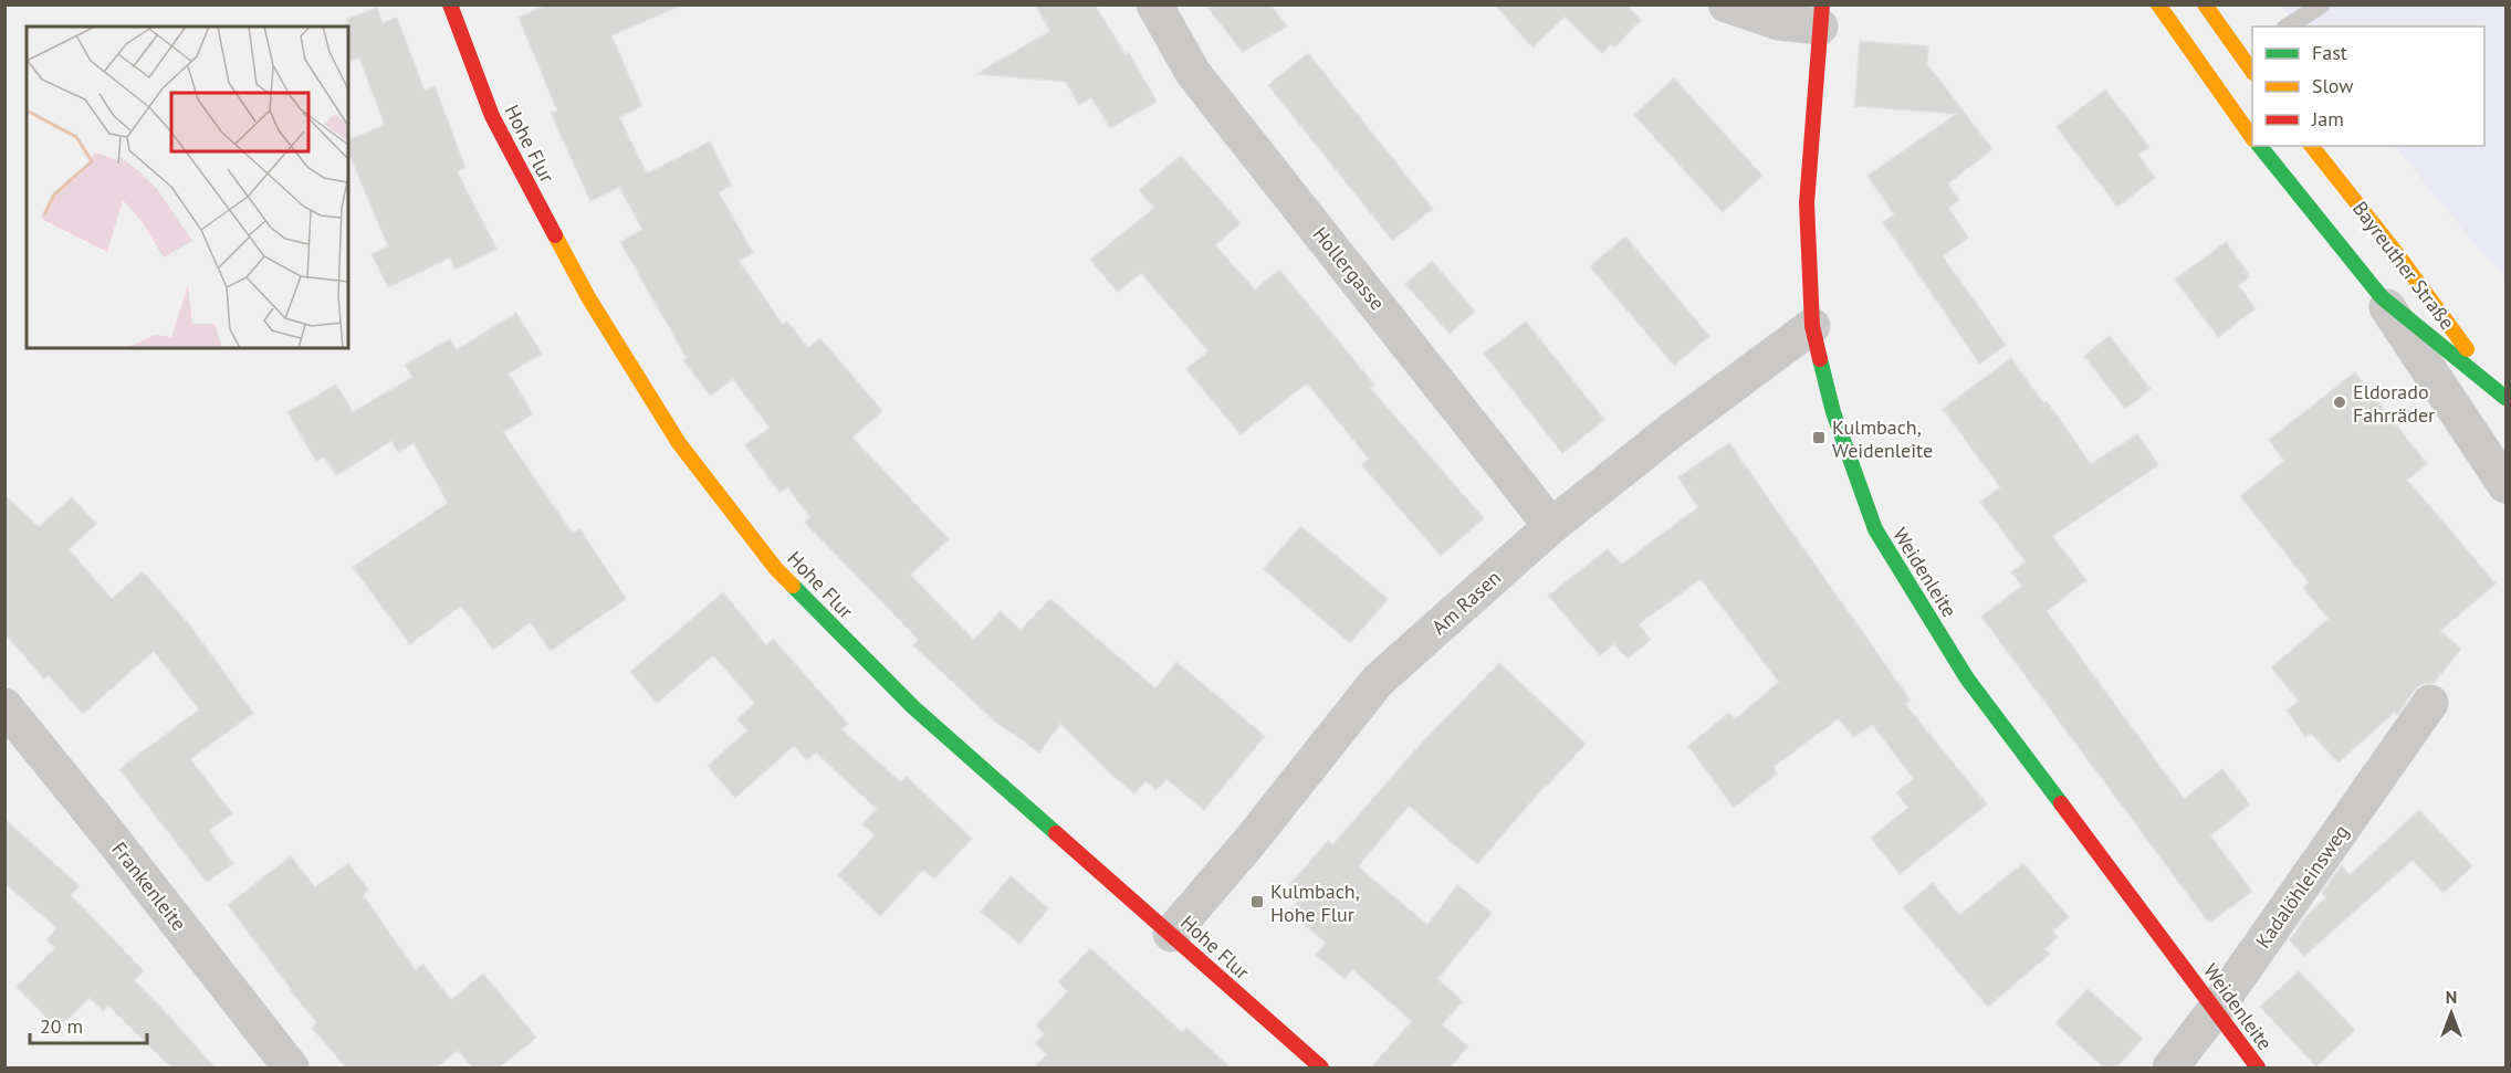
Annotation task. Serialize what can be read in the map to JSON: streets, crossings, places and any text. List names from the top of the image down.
{
  "streets": {
    "street": [
      "Hohe Flur",
      "Bayreuther Straße",
      "Hollergasse",
      "Weidenleite",
      "Am Rasen",
      "Frankenleite",
      "Kadalöhleinsweg"
    ]
  },
  "crossings": [
    ["Hohe Flur", "Am Rasen"],
    ["Hollergasse", "Am Rasen"],
    ["Weidenleite", "Am Rasen"],
    ["Weidenleite", "Kadalöhleinsweg"]
  ],
  "places": {
    "other": ["Eldorado Fahrräder"],
    "transit": ["Kulmbach, Weidenleite", "Kulmbach, Hohe Flur"]
  },
  "legend": ["Fast", "Slow", "Jam"],
  "scale_bar": "20 m",
  "north": "top"
}
